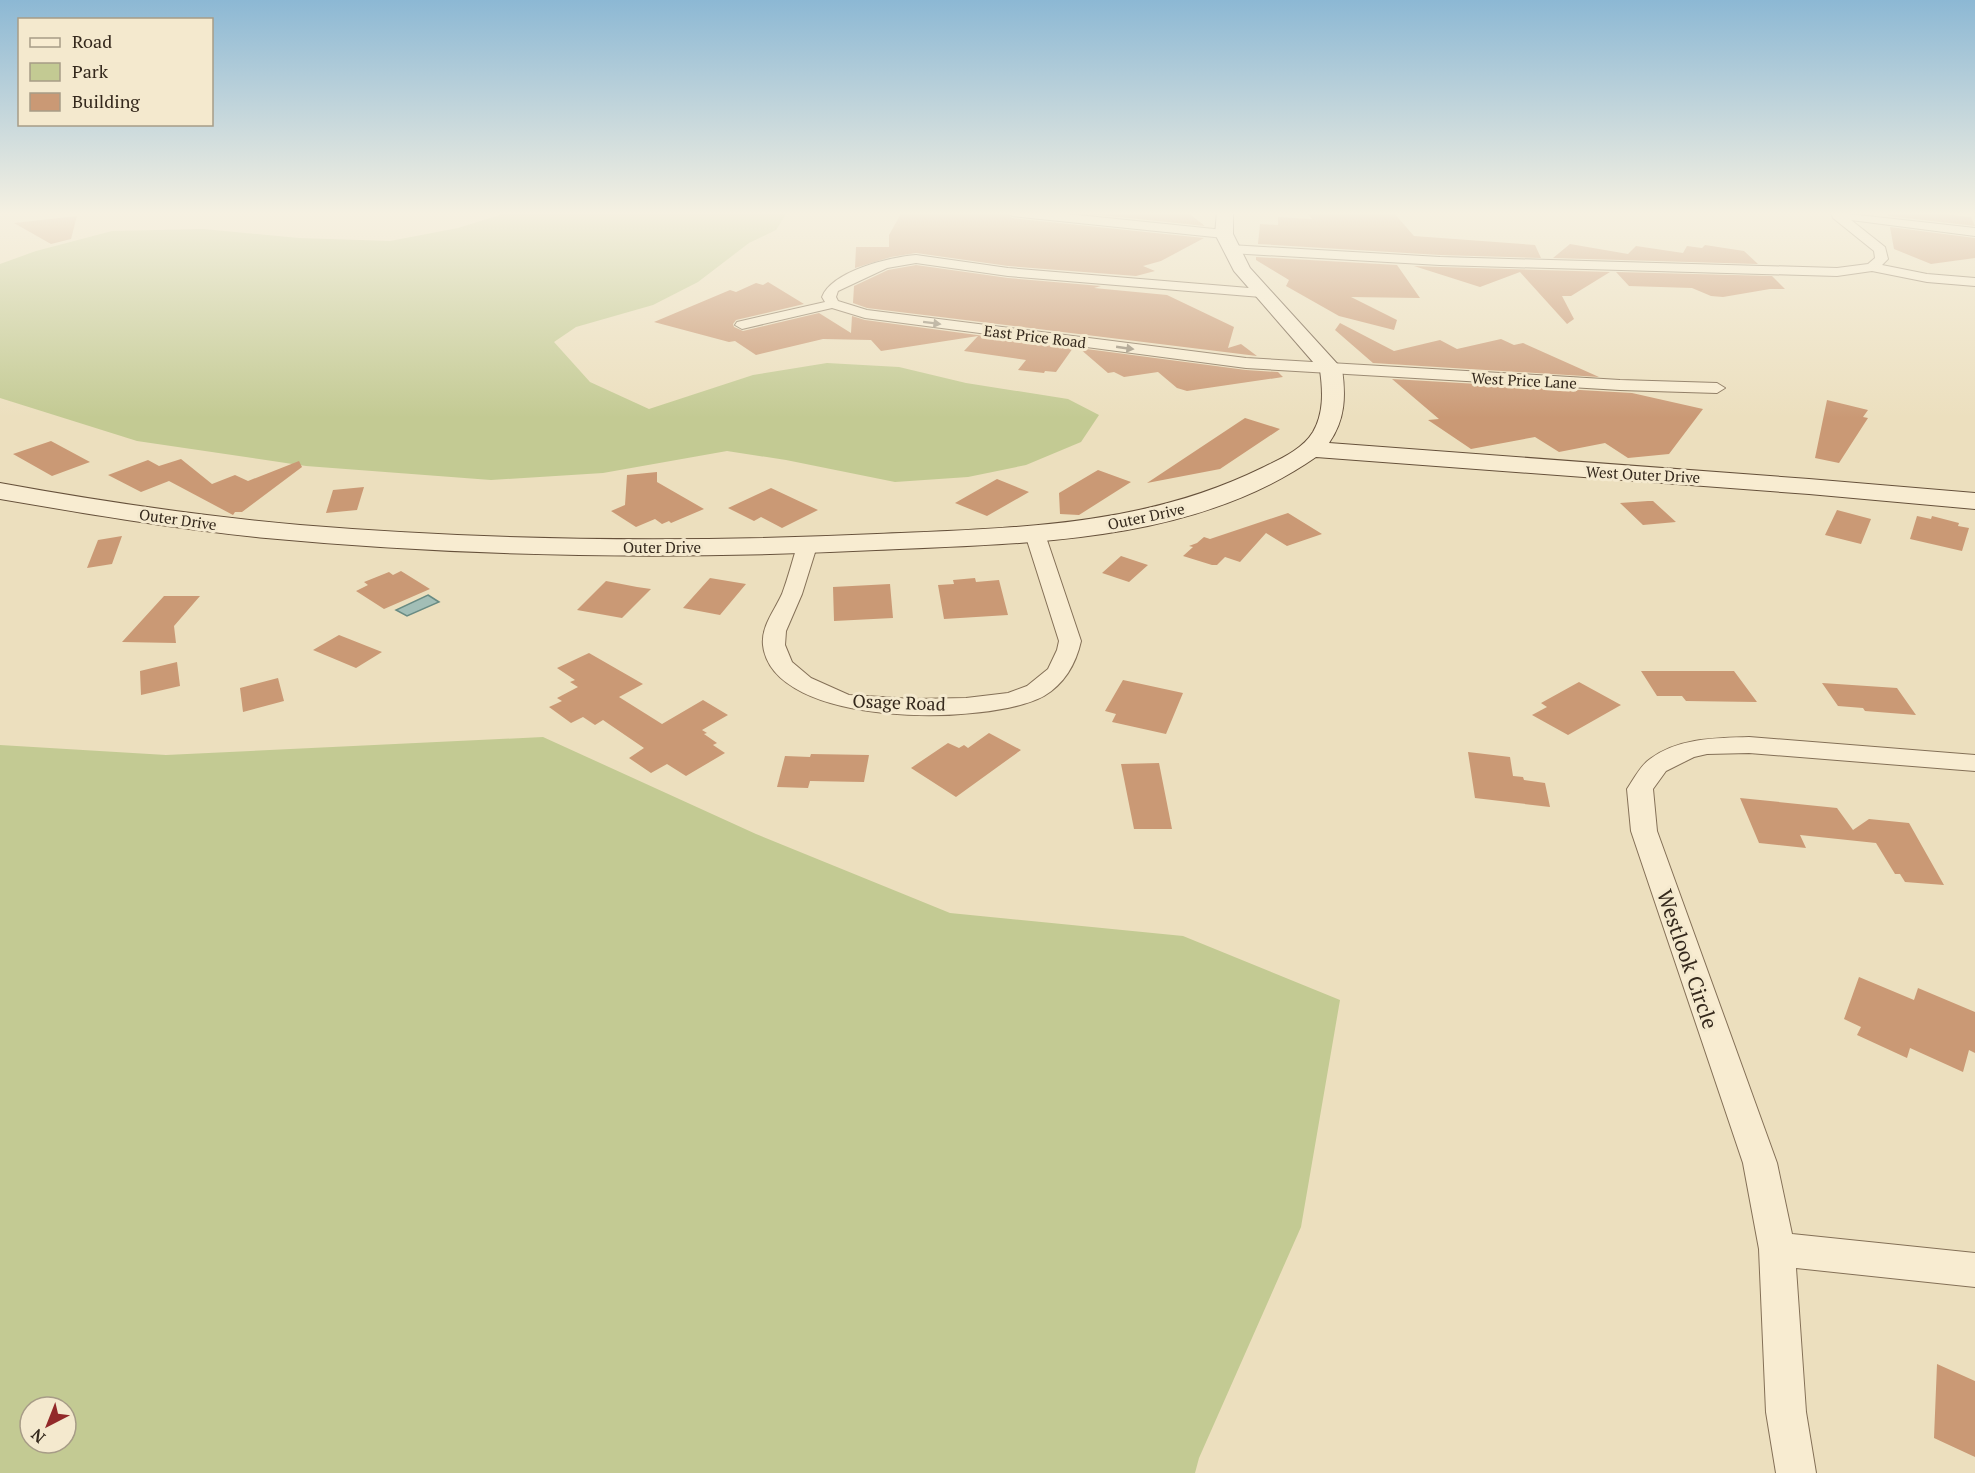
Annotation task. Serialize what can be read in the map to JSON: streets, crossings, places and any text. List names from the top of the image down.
{
  "streets": {
    "street": [
      "East Price Road",
      "West Price Lane",
      "West Outer Drive",
      "Outer Drive",
      "Osage Road",
      "Westlook Circle"
    ]
  },
  "crossings": [
    ["East Price Road", "West Price Lane"],
    ["West Outer Drive", "Outer Drive"],
    ["Outer Drive", "Osage Road"]
  ],
  "one_way": ["East Price Road"],
  "legend": ["Road", "Park", "Building"],
  "north": "bottom left"
}
